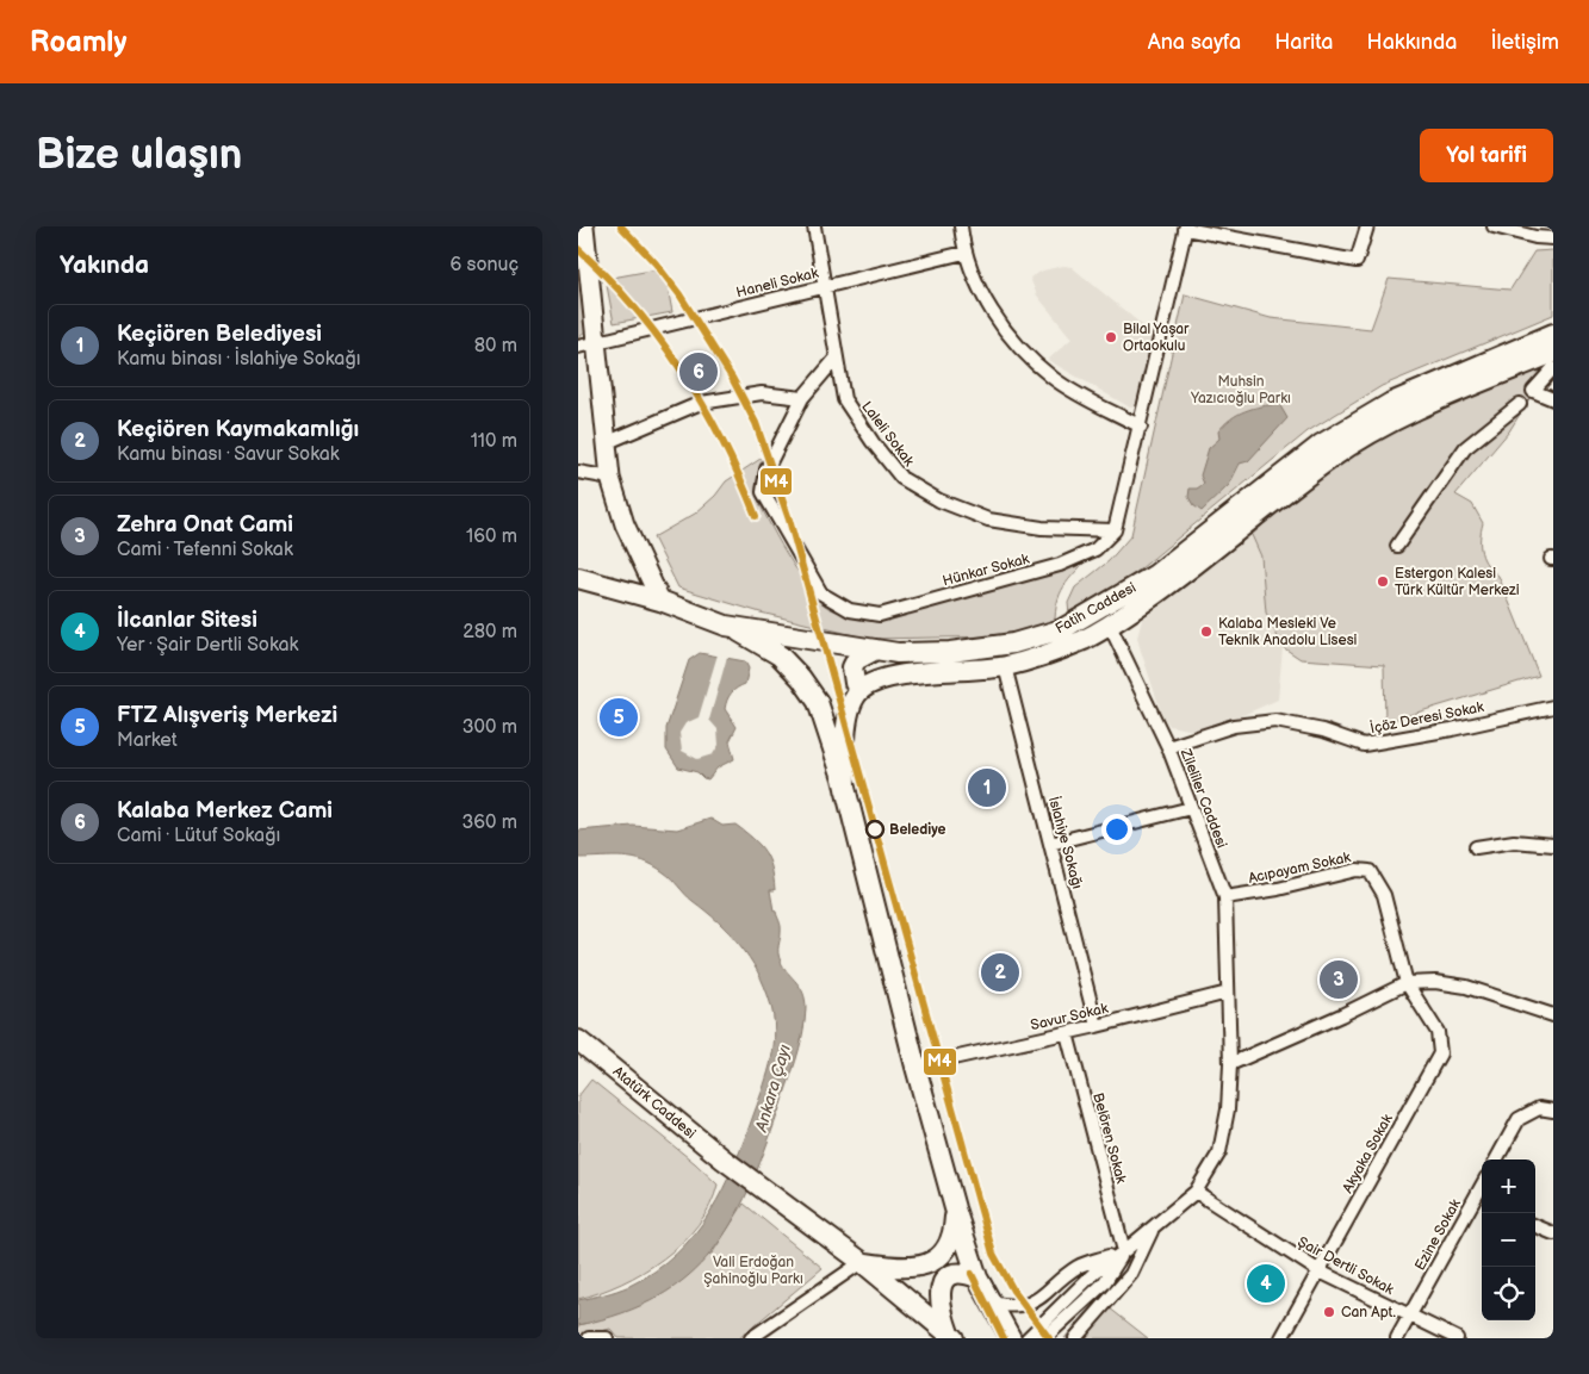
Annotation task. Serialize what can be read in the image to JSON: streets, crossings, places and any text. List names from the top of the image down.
{
  "streets": {
    "main road": ["Fatih Caddesi", "Atatürk Caddesi"],
    "street": [
      "Haneli Sokak",
      "Laleli Sokak",
      "Hünkar Sokak",
      "İçöz Deresi Sokak",
      "Zileliler Caddesi",
      "İslahiye Sokağı",
      "Acıpayam Sokak",
      "Savur Sokak",
      "Belören Sokak",
      "Akyaka Sokak",
      "Ezine Sokak",
      "Şair Dertli Sokak"
    ]
  },
  "crossings": [
    ["Haneli Sokak", "Laleli Sokak"],
    ["Laleli Sokak", "Hünkar Sokak"],
    ["Fatih Caddesi", "Zileliler Caddesi"],
    ["Fatih Caddesi", "İslahiye Sokağı"],
    ["İçöz Deresi Sokak", "Zileliler Caddesi"],
    ["Zileliler Caddesi", "Acıpayam Sokak"],
    ["Zileliler Caddesi", "Savur Sokak"],
    ["Zileliler Caddesi", "Belören Sokak"],
    ["Zileliler Caddesi", "Şair Dertli Sokak"],
    ["İslahiye Sokağı", "Savur Sokak"],
    ["Acıpayam Sokak", "Akyaka Sokak"],
    ["Savur Sokak", "Belören Sokak"],
    ["Akyaka Sokak", "Şair Dertli Sokak"],
    ["Ezine Sokak", "Şair Dertli Sokak"]
  ],
  "water": ["Ankara Çayı"],
  "parks": ["Muhsin Yazıcıoğlu Parkı", "Vali Erdoğan Şahinoğlu Parkı"],
  "places": [
    "Bilal Yaşar Ortaokulu",
    "Estergon Kalesi Türk Kültür Merkezi",
    "Kalaba Mesleki Ve Teknik Anadolu Lisesi",
    "Belediye",
    "Can Apt."
  ],
  "lines": ["transit line M4"],
  "page": {
    "header": "Roamly",
    "nav": [
      "Ana sayfa",
      "Harita",
      "Hakkında",
      "İletişim"
    ],
    "buttons": "Yol tarifi",
    "title": "Bize ulaşın",
    "heading": ["Yakında", "6 sonuç"],
    "list": [
      {
        "mark": "1",
        "name": "Keçiören Belediyesi",
        "note": "Kamu binası · İslahiye Sokağı",
        "value": "80 m"
      },
      {
        "mark": "2",
        "name": "Keçiören Kaymakamlığı",
        "note": "Kamu binası · Savur Sokak",
        "value": "110 m"
      },
      {
        "mark": "3",
        "name": "Zehra Onat Cami",
        "note": "Cami · Tefenni Sokak",
        "value": "160 m"
      },
      {
        "mark": "4",
        "name": "İlcanlar Sitesi",
        "note": "Yer · Şair Dertli Sokak",
        "value": "280 m"
      },
      {
        "mark": "5",
        "name": "FTZ Alışveriş Merkezi",
        "note": "Market",
        "value": "300 m"
      },
      {
        "mark": "6",
        "name": "Kalaba Merkez Cami",
        "note": "Cami · Lütuf Sokağı",
        "value": "360 m"
      }
    ],
    "pins": [
      "6",
      "5",
      "1",
      "2",
      "3",
      "4"
    ],
    "map_buttons": ["+", "−"]
  }
}
